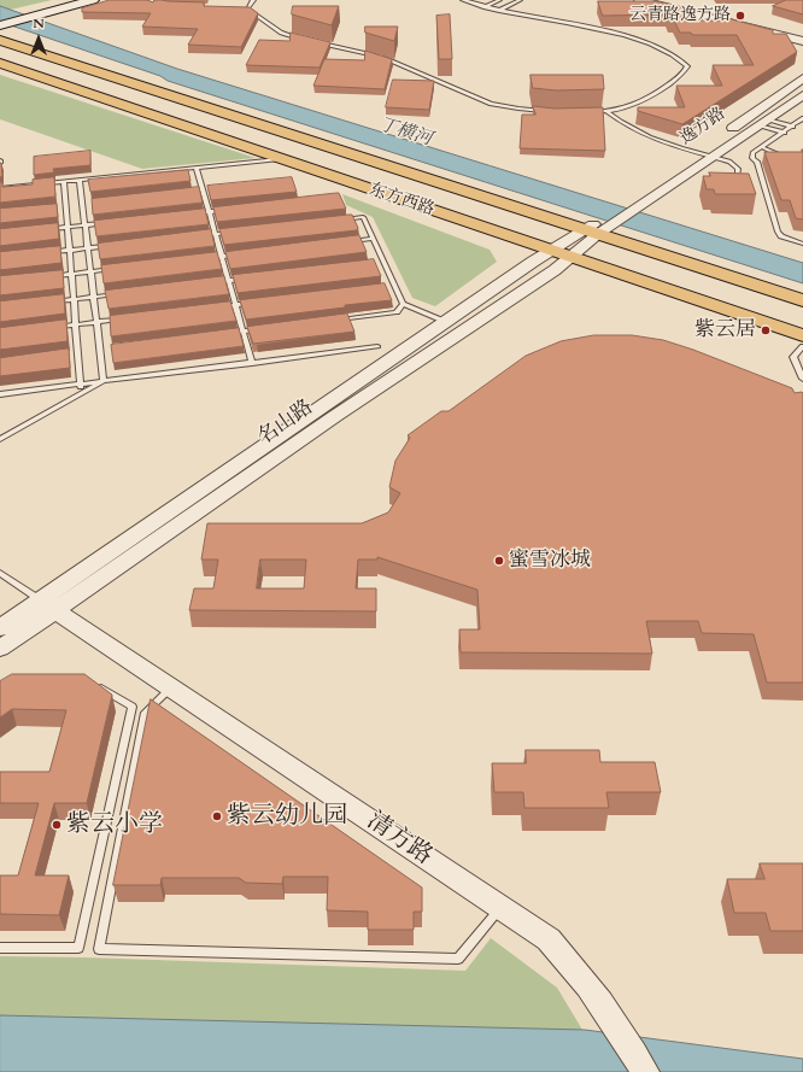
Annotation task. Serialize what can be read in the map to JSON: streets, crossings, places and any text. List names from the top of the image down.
{
  "streets": {
    "main road": ["东方西路"],
    "street": ["逸方路", "名山路", "清方路"]
  },
  "crossings": [
    ["逸方路", "东方西路"],
    ["逸方路", "名山路"],
    ["东方西路", "名山路"],
    ["名山路", "清方路"]
  ],
  "water": ["丁横河"],
  "places": [
    "云青路逸方路",
    "紫云居",
    "蜜雪冰城",
    "紫云幼儿园",
    "紫云小学"
  ],
  "north": "top"
}
